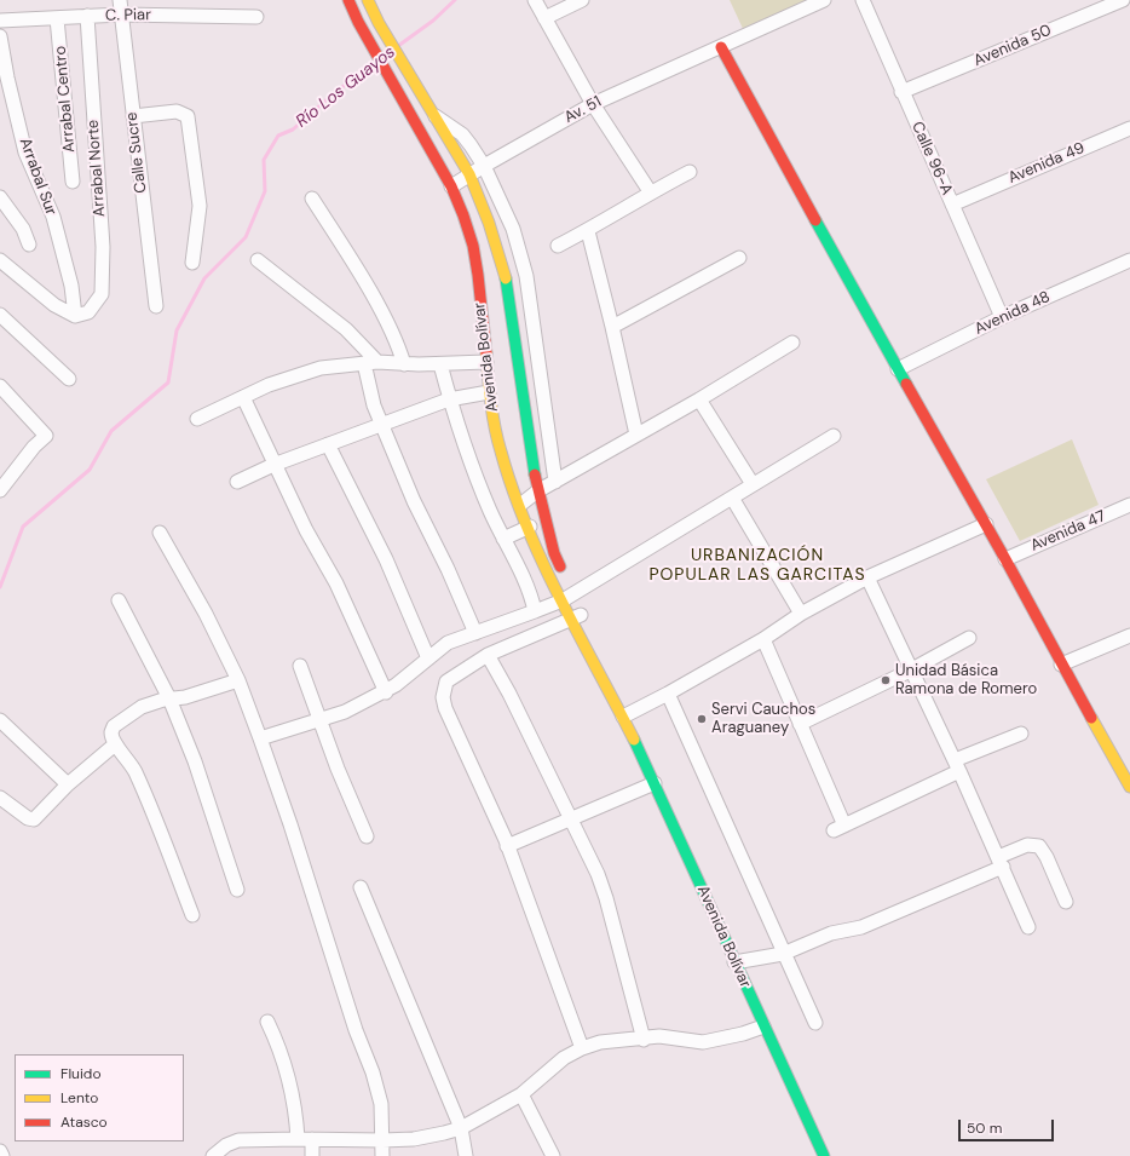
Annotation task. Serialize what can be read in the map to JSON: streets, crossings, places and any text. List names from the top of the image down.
{
  "streets": {
    "main road": ["Avenida Bolívar"],
    "street": [
      "C. Piar",
      "Avenida 50",
      "Arrabal Centro",
      "Av. 51",
      "Calle Sucre",
      "Calle 96-A",
      "Avenida 49",
      "Arrabal Norte",
      "Arrabal Sur",
      "Avenida 48",
      "Avenida 47"
    ]
  },
  "crossings": [
    ["C. Piar", "Arrabal Centro"],
    ["C. Piar", "Calle Sucre"],
    ["C. Piar", "Arrabal Norte"],
    ["Avenida 50", "Calle 96-A"],
    ["Av. 51", "Avenida Bolívar"],
    ["Calle 96-A", "Avenida 49"],
    ["Calle 96-A", "Avenida 48"],
    ["Arrabal Norte", "Arrabal Sur"]
  ],
  "districts": ["URBANIZACIÓN POPULAR LAS GARCITAS"],
  "water": ["Río Los Guayos"],
  "places": ["Unidad Básica Ramona de Romero", "Servi Cauchos Araguaney"],
  "legend": ["Fluido", "Lento", "Atasco"],
  "scale_bar": "50 m"
}
